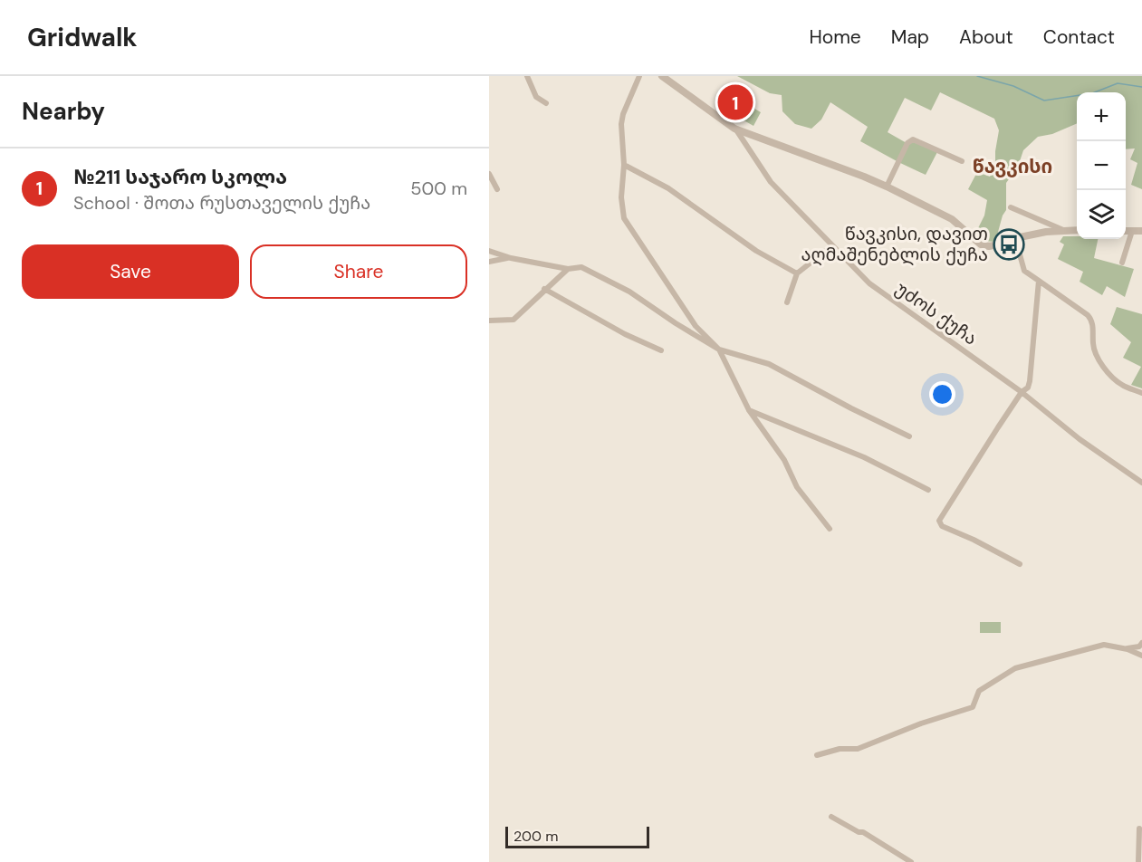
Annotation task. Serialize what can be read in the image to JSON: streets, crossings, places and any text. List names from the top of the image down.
{
  "streets": {
    "street": ["უძოს ქუჩა"]
  },
  "districts": ["წავკისი"],
  "places": {
    "bus stop": ["წავკისი, დავით აღმაშენებლის ქუჩა"]
  },
  "scale_bar": "200 m",
  "page": {
    "header": "Gridwalk",
    "nav": [
      "Home",
      "Map",
      "About",
      "Contact"
    ],
    "heading": "Nearby",
    "pins": "1",
    "map_buttons": ["+", "−"],
    "list": [
      {
        "mark": "1",
        "name": "№211 საჯარო სკოლა",
        "note": "School · შოთა რუსთაველის ქუჩა",
        "value": "500 m"
      }
    ],
    "buttons": ["Save", "Share"],
    "scale": "200 m"
  }
}
